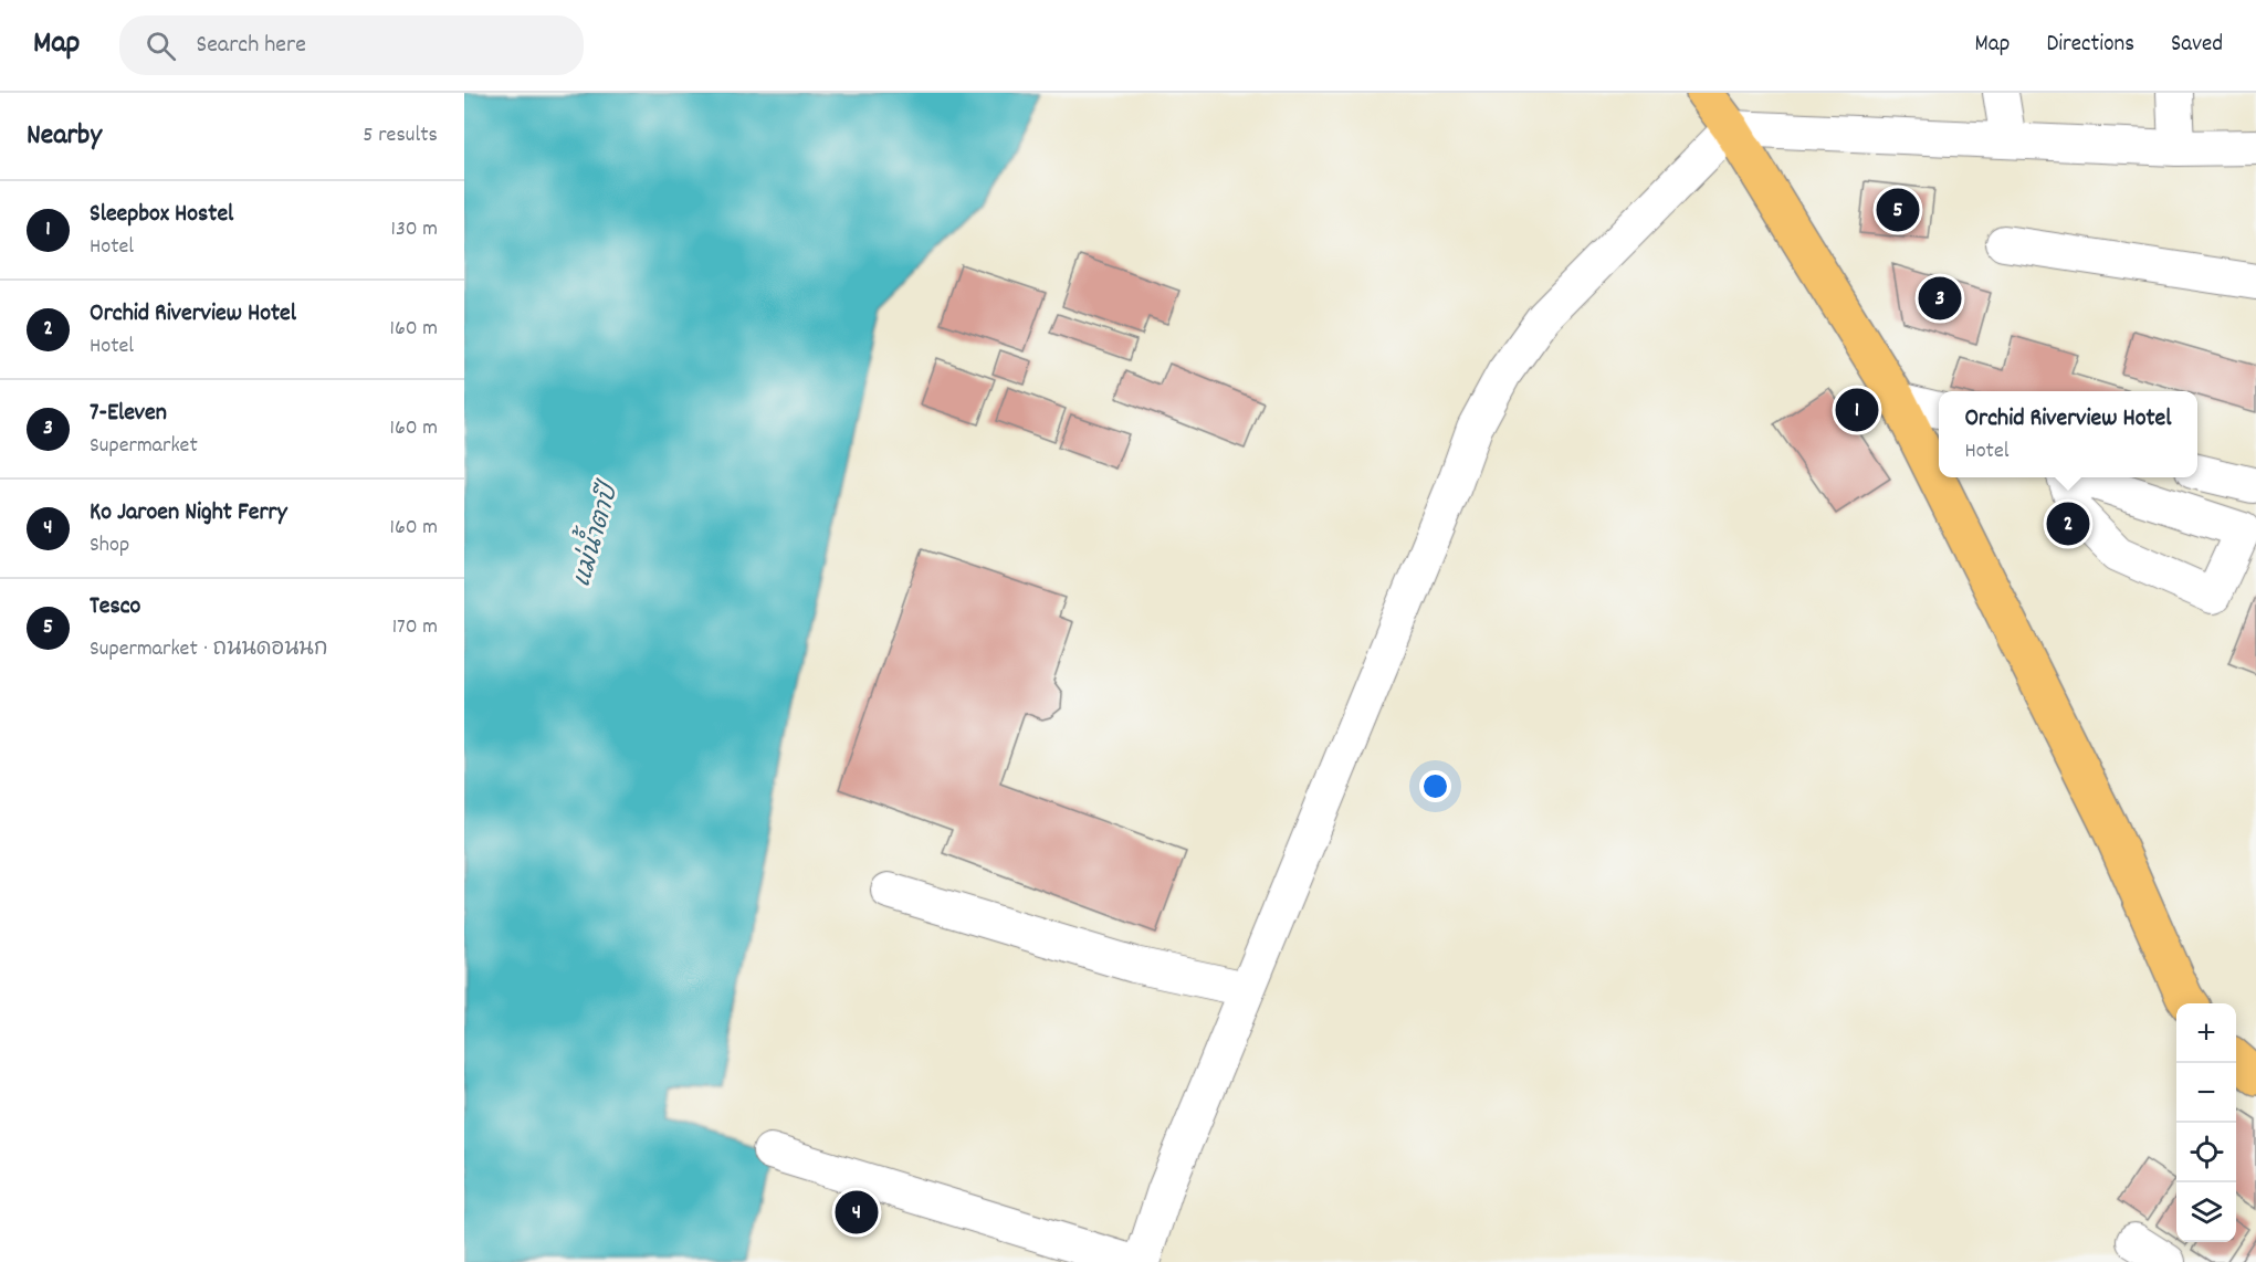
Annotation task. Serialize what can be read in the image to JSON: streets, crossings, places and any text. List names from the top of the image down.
{
  "water": ["แม่น้ำตาปี"],
  "page": {
    "header": "Map",
    "search": "Search here",
    "nav": ["Map", "Directions", "Saved"],
    "heading": ["Nearby", "5 results"],
    "list": [
      {
        "mark": "1",
        "name": "Sleepbox Hostel",
        "note": "Hotel",
        "value": "130 m"
      },
      {
        "mark": "2",
        "name": "Orchid Riverview Hotel",
        "note": "Hotel",
        "value": "160 m"
      },
      {
        "mark": "3",
        "name": "7-Eleven",
        "note": "Supermarket",
        "value": "160 m"
      },
      {
        "mark": "4",
        "name": "Ko Jaroen Night Ferry",
        "note": "Shop",
        "value": "160 m"
      },
      {
        "mark": "5",
        "name": "Tesco",
        "note": "Supermarket · ถนนดอนนก",
        "value": "170 m"
      }
    ],
    "pins": [
      "5",
      "3",
      "1",
      "2",
      "4"
    ],
    "popup": ["Orchid Riverview Hotel", "Hotel"],
    "map_buttons": ["+", "−"]
  }
}
